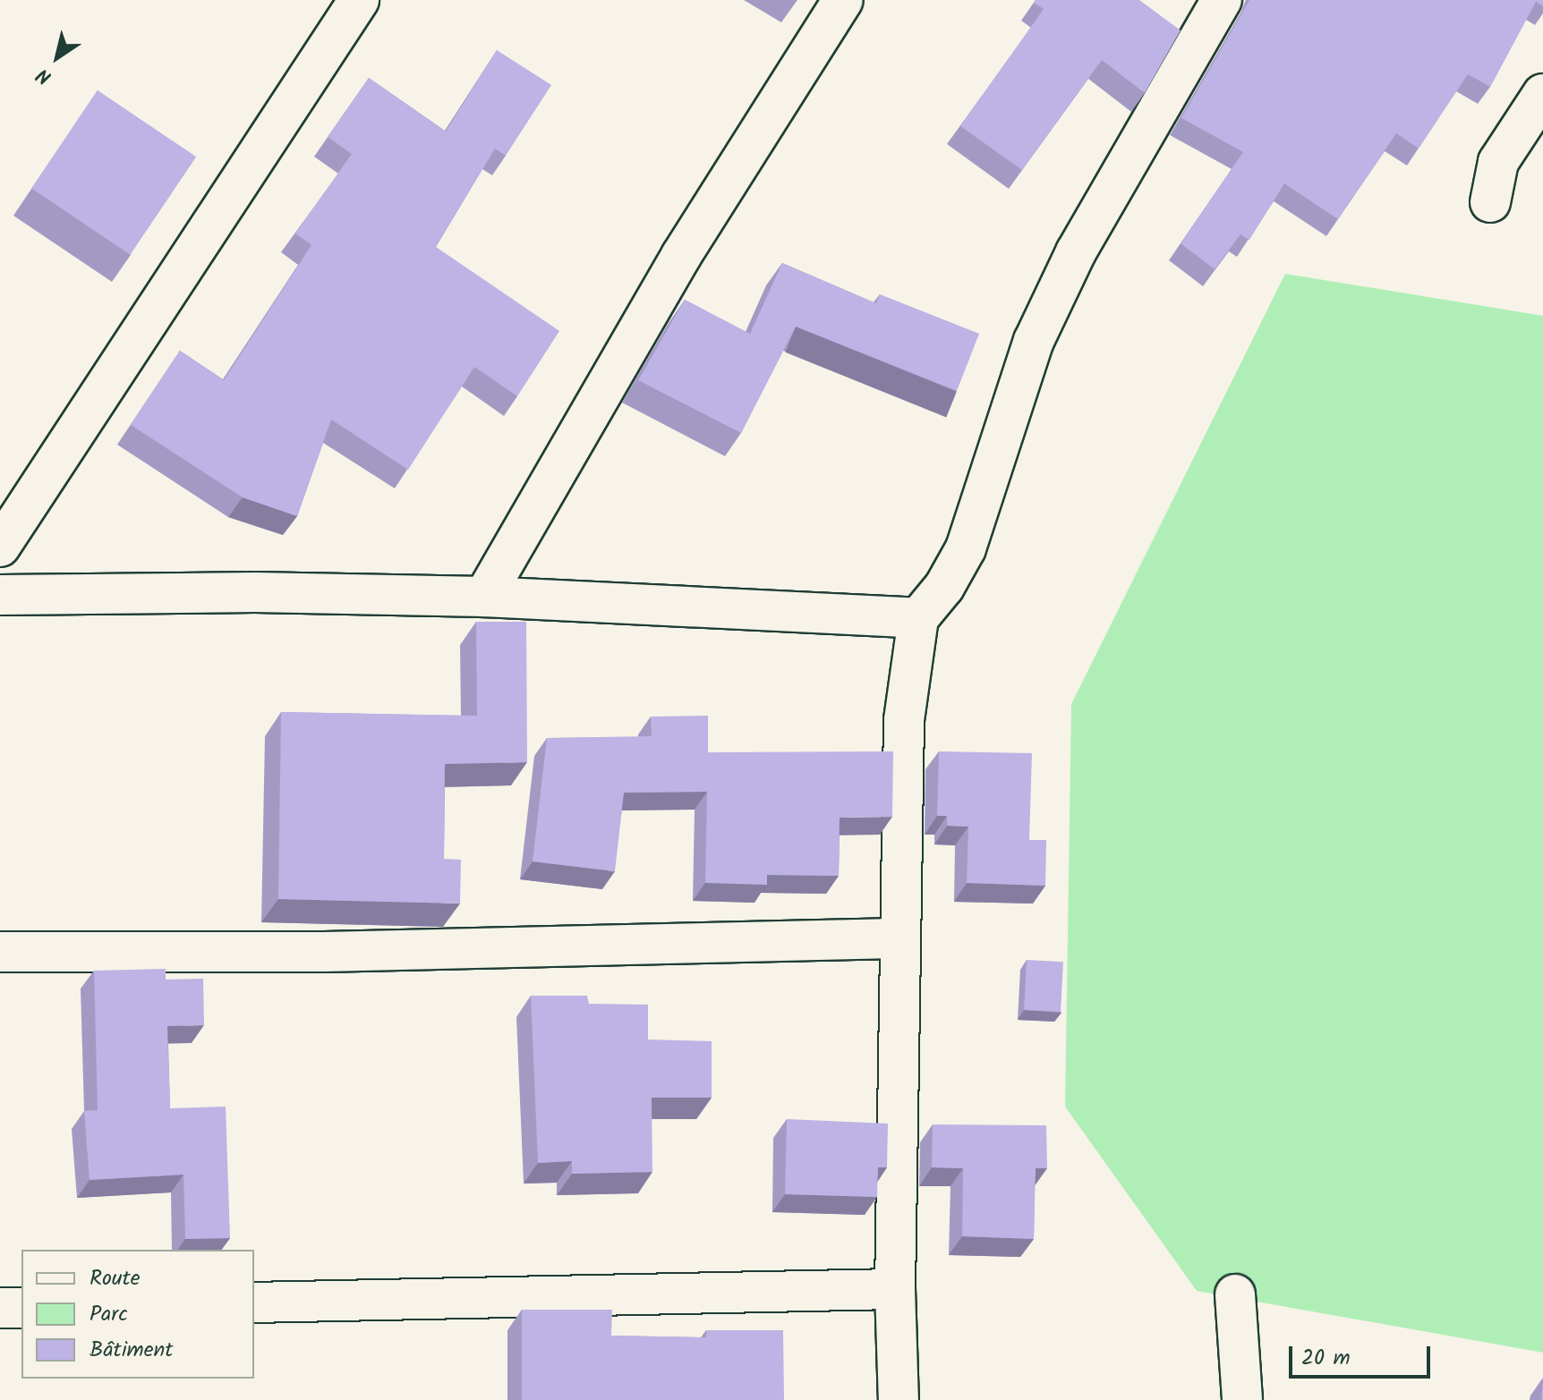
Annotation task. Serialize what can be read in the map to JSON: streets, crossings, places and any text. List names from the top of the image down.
{
  "legend": ["Route", "Parc", "Bâtiment"],
  "scale_bar": "20 m",
  "north": "bottom left"
}
